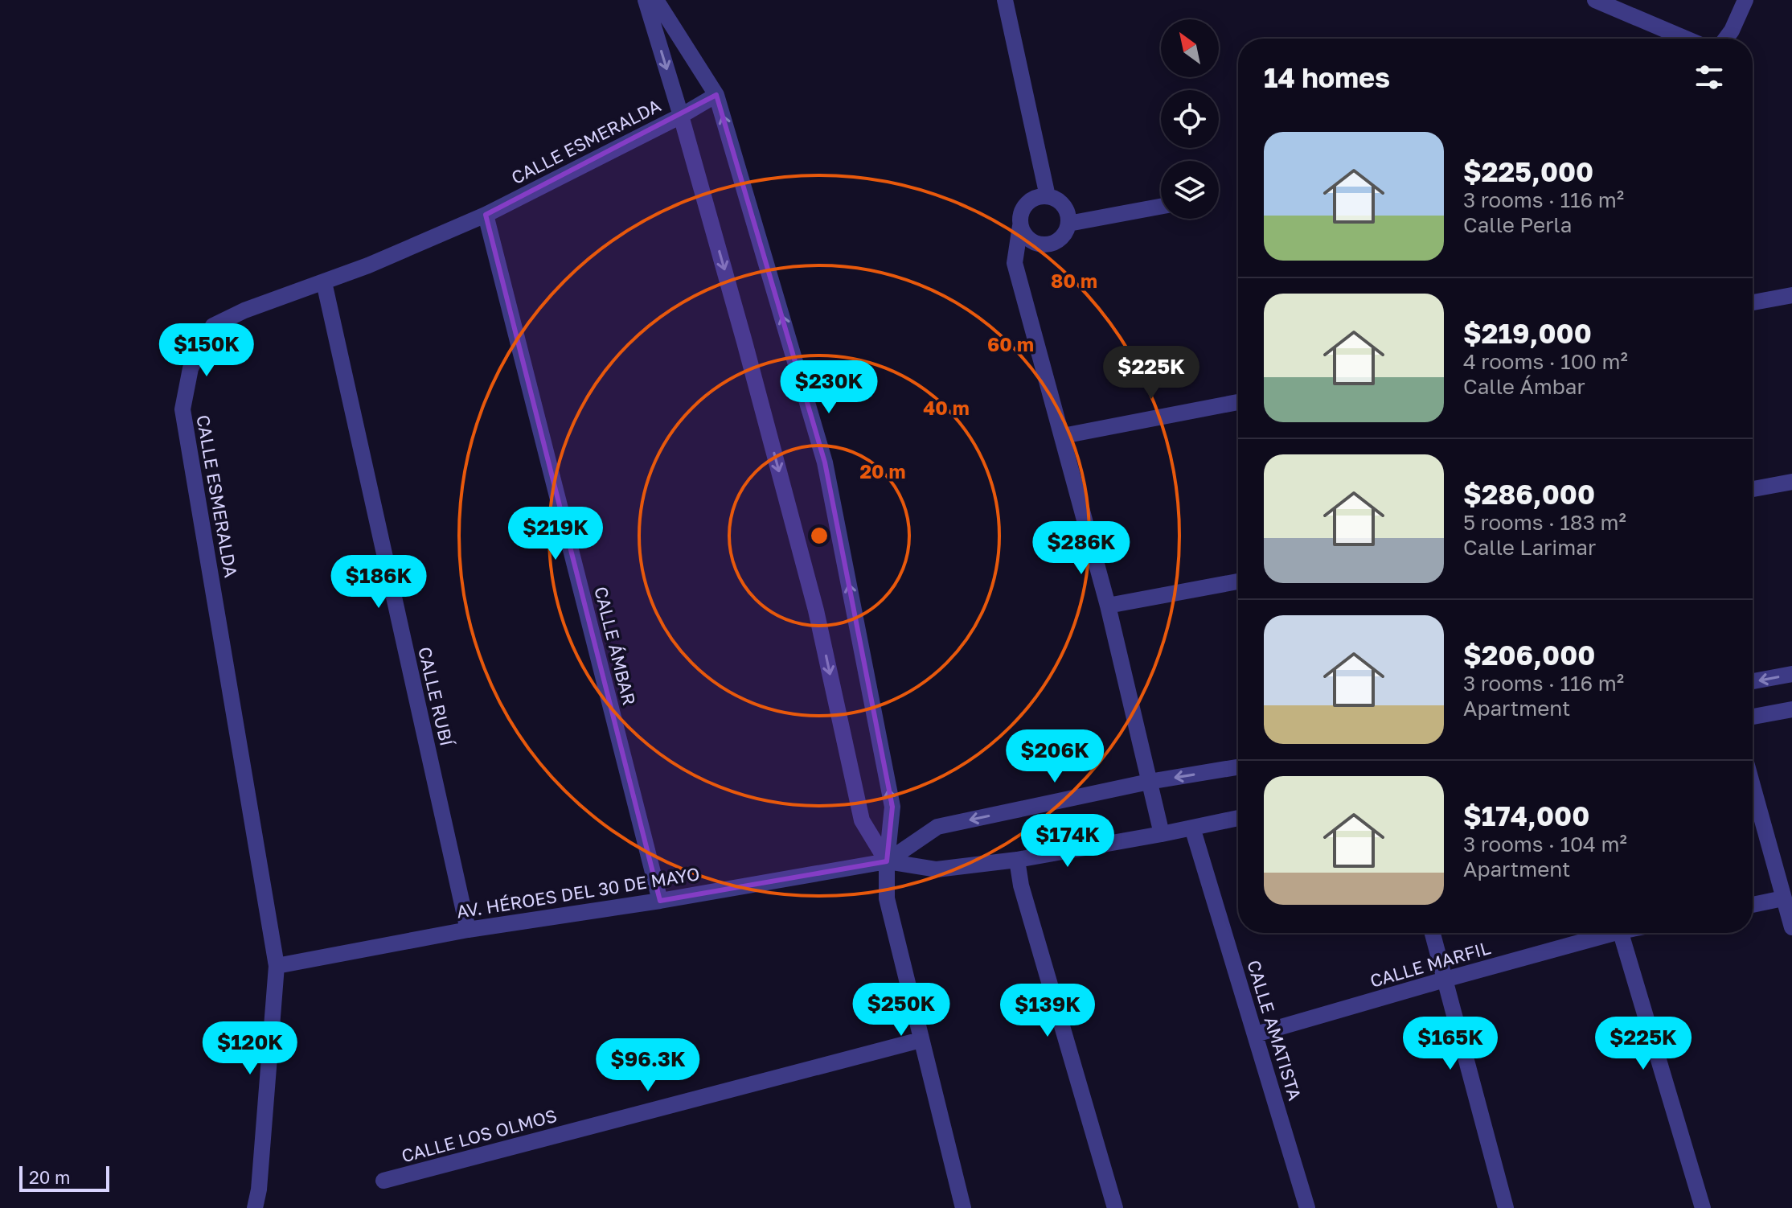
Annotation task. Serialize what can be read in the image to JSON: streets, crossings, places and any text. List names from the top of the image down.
{
  "streets": {
    "street": [
      "CALLE ESMERALDA",
      "CALLE ÁMBAR",
      "CALLE RUBÍ",
      "AV. HÉROES DEL 30 DE MAYO",
      "CALLE MARFIL",
      "CALLE AMATISTA",
      "CALLE LOS OLMOS"
    ]
  },
  "crossings": [
    ["CALLE ESMERALDA", "CALLE ÁMBAR"],
    ["CALLE ESMERALDA", "CALLE RUBÍ"],
    ["CALLE ESMERALDA", "AV. HÉROES DEL 30 DE MAYO"],
    ["CALLE ÁMBAR", "AV. HÉROES DEL 30 DE MAYO"],
    ["CALLE RUBÍ", "AV. HÉROES DEL 30 DE MAYO"],
    ["AV. HÉROES DEL 30 DE MAYO", "CALLE AMATISTA"],
    ["CALLE MARFIL", "CALLE AMATISTA"]
  ],
  "scale_bar": "20 m",
  "north": "top left",
  "page": {
    "heading": "14 homes",
    "list": [
      {
        "name": "$225,000",
        "note": "3 rooms · 116 m² · Calle Perla"
      },
      {
        "name": "$219,000",
        "note": "4 rooms · 100 m² · Calle Ámbar"
      },
      {
        "name": "$286,000",
        "note": "5 rooms · 183 m² · Calle Larimar"
      },
      {
        "name": "$206,000",
        "note": "3 rooms · 116 m² · Apartment"
      },
      {
        "name": "$174,000",
        "note": "3 rooms · 104 m² · Apartment"
      }
    ],
    "price": [
      "$150K",
      "$225K",
      "$230K",
      "$219K",
      "$286K",
      "$186K",
      "$206K",
      "$174K",
      "$250K",
      "$139K",
      "$165K",
      "$225K",
      "$120K",
      "$96.3K"
    ],
    "scale": "20 m"
  },
  "rings": [
    "80 m",
    "60 m",
    "40 m",
    "20 m"
  ]
}
